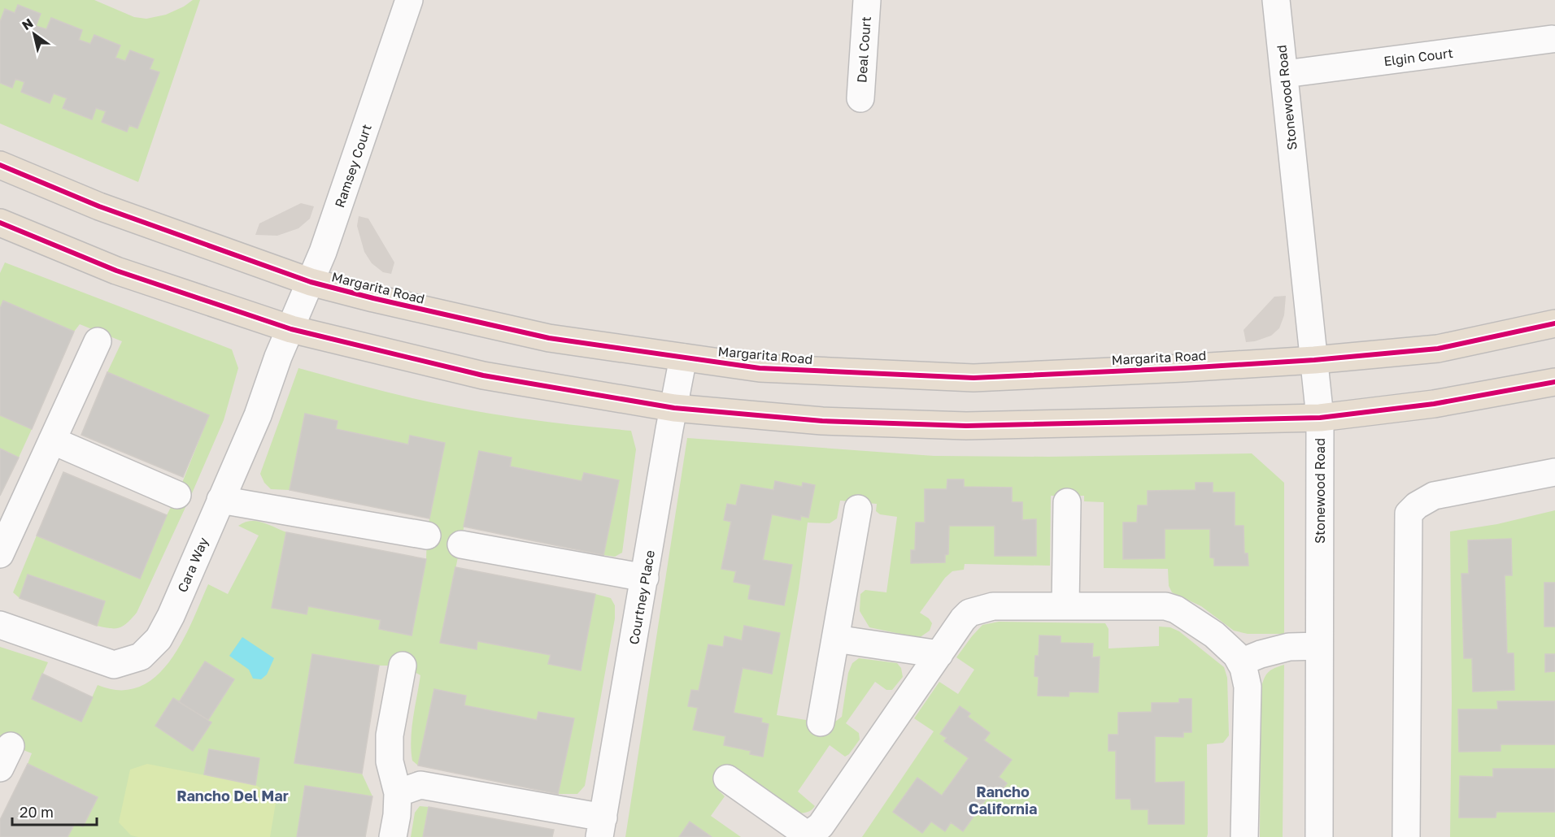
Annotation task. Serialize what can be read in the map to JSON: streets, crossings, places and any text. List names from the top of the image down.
{
  "streets": {
    "main road": ["Margarita Road"],
    "street": [
      "Deal Court",
      "Elgin Court",
      "Stonewood Road",
      "Ramsey Court",
      "Cara Way",
      "Courtney Place"
    ]
  },
  "crossings": [
    ["Elgin Court", "Stonewood Road"],
    ["Stonewood Road", "Margarita Road"],
    ["Ramsey Court", "Margarita Road"],
    ["Ramsey Court", "Cara Way"],
    ["Margarita Road", "Courtney Place"]
  ],
  "districts": ["Rancho California", "Rancho Del Mar"],
  "scale_bar": "20 m",
  "north": "top left"
}
